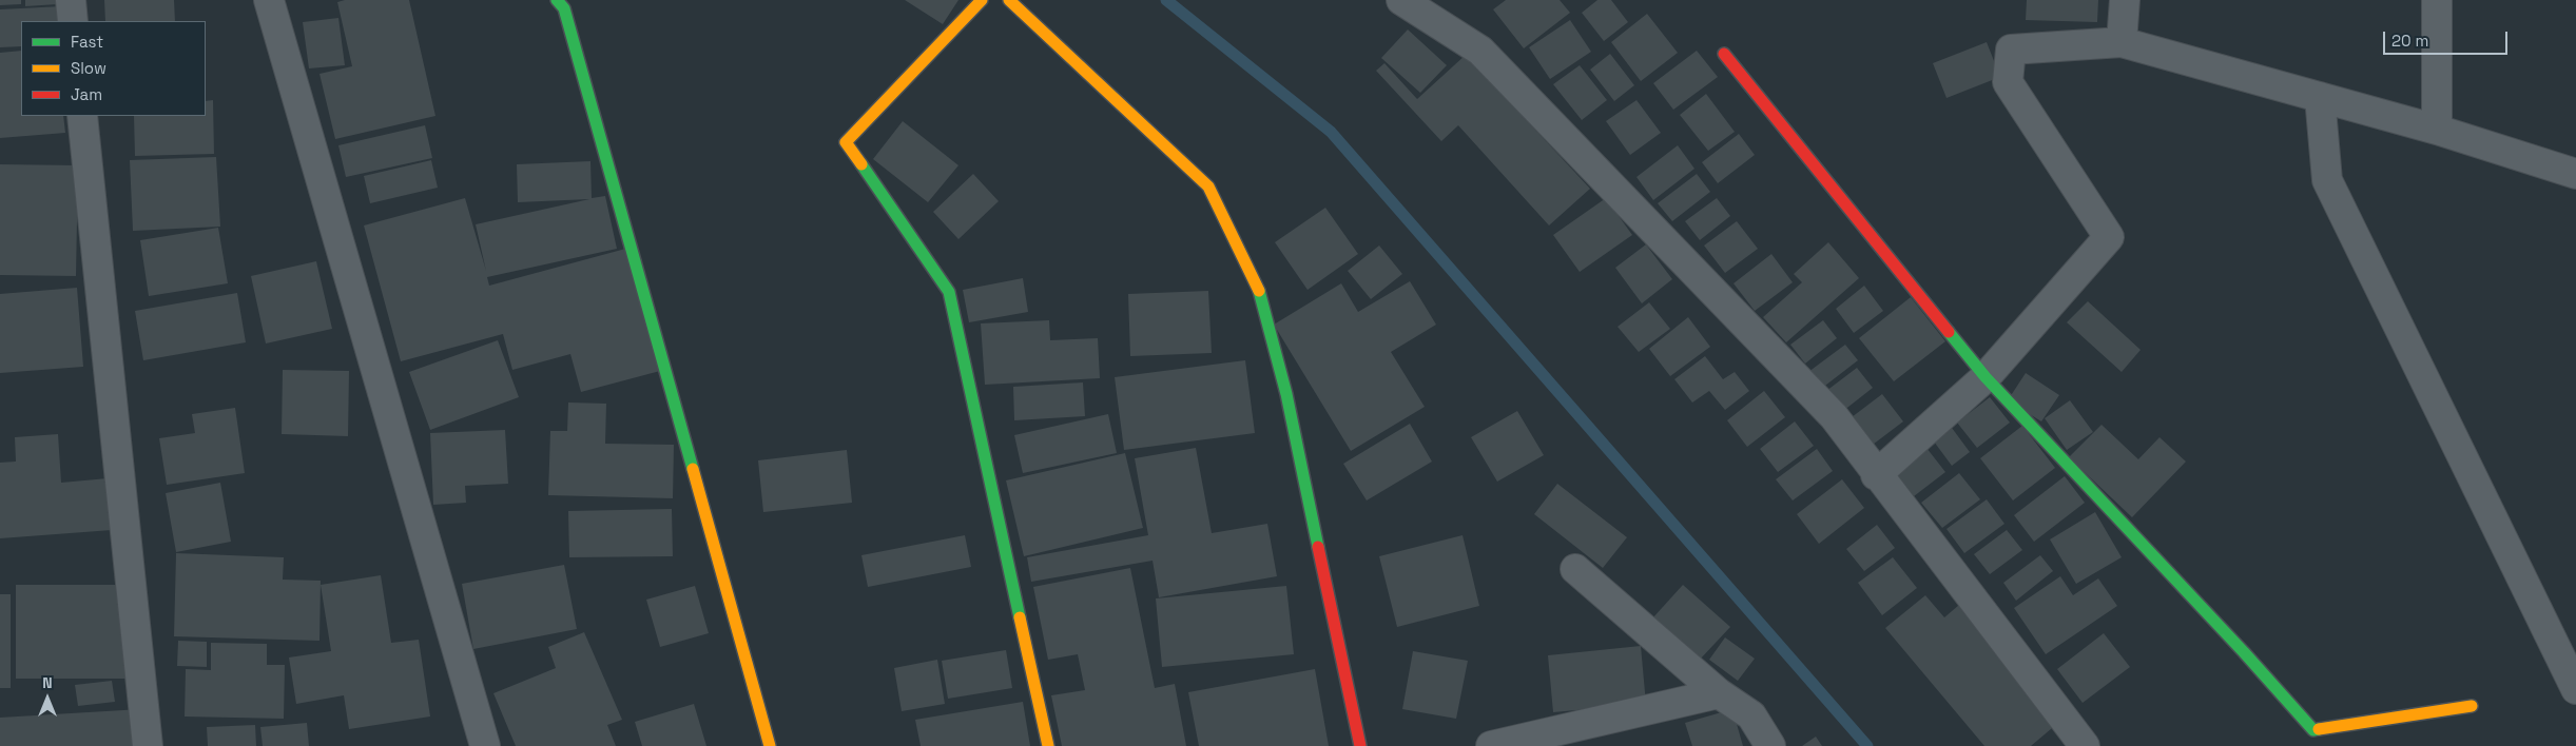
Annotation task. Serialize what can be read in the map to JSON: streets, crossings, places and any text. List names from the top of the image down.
{
  "legend": ["Fast", "Slow", "Jam"],
  "scale_bar": "20 m",
  "north": "top"
}
